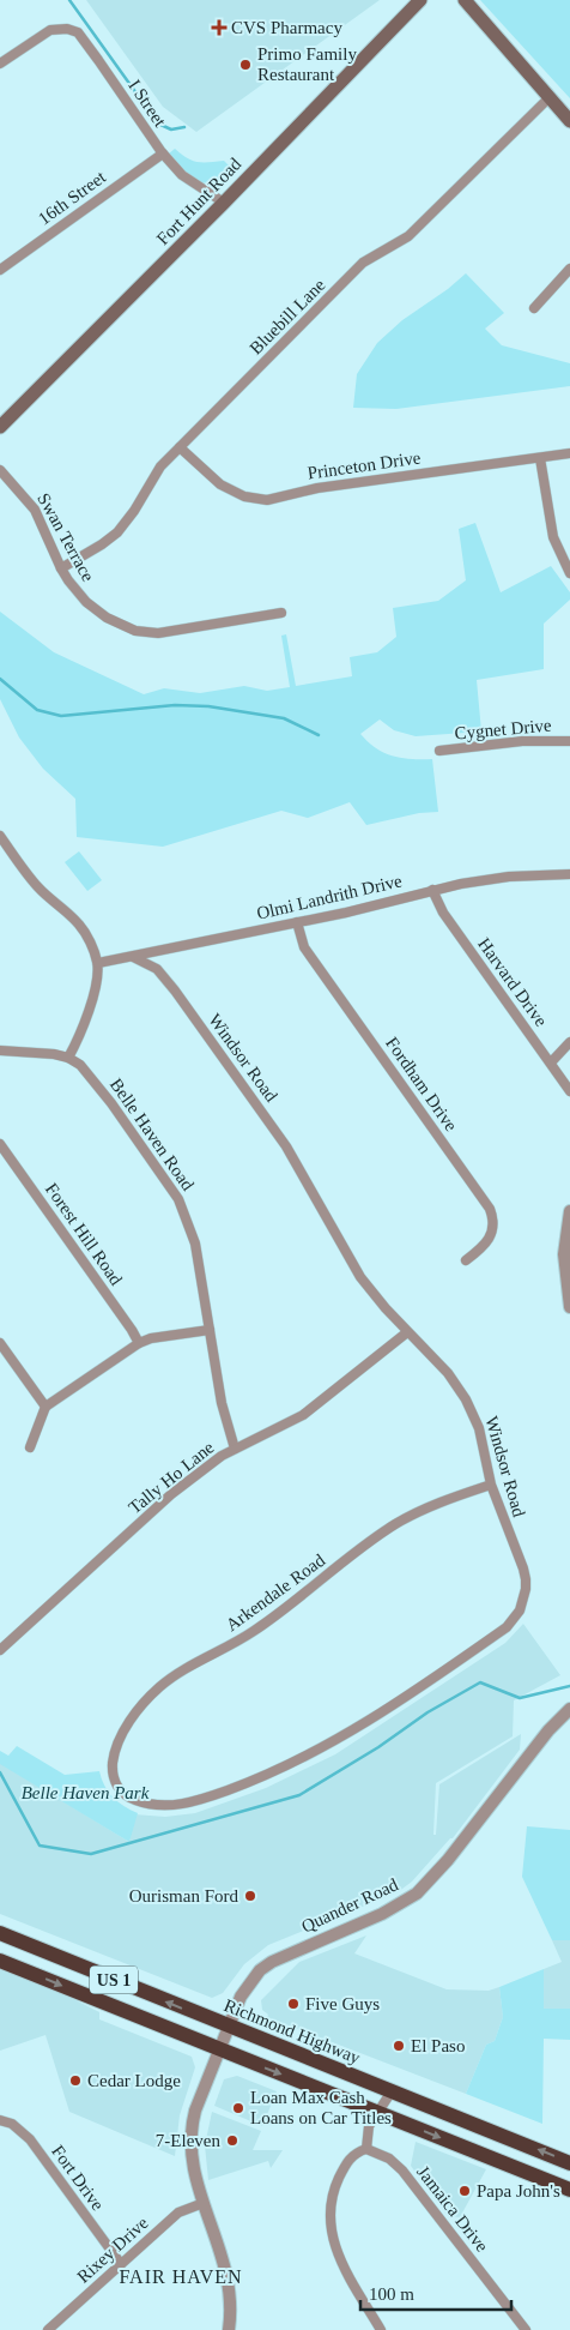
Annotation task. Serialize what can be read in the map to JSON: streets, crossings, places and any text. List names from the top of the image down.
{
  "streets": {
    "highway": ["US 1", "Richmond Highway"],
    "main road": ["Fort Hunt Road"],
    "street": [
      "I Street",
      "16th Street",
      "Bluebill Lane",
      "Princeton Drive",
      "Swan Terrace",
      "Cygnet Drive",
      "Olmi Landrith Drive",
      "Harvard Drive",
      "Windsor Road",
      "Fordham Drive",
      "Belle Haven Road",
      "Forest Hill Road",
      "Tally Ho Lane",
      "Arkendale Road",
      "Quander Road",
      "Fort Drive",
      "Jamaica Drive",
      "Rixey Drive"
    ]
  },
  "crossings": [
    ["I Street", "16th Street"],
    ["I Street", "Fort Hunt Road"],
    ["Bluebill Lane", "Princeton Drive"],
    ["Bluebill Lane", "Swan Terrace"],
    ["Olmi Landrith Drive", "Harvard Drive"],
    ["Olmi Landrith Drive", "Windsor Road"],
    ["Olmi Landrith Drive", "Fordham Drive"],
    ["Windsor Road", "Tally Ho Lane"],
    ["Windsor Road", "Arkendale Road"],
    ["Belle Haven Road", "Tally Ho Lane"],
    ["Quander Road", "US 1"],
    ["Quander Road", "Richmond Highway"],
    ["Quander Road", "Rixey Drive"],
    ["Fort Drive", "Rixey Drive"]
  ],
  "districts": ["FAIR HAVEN"],
  "parks": ["Belle Haven Park"],
  "places": {
    "health": ["CVS Pharmacy"],
    "other": [
      "Primo Family Restaurant",
      "Ourisman Ford",
      "Five Guys",
      "El Paso",
      "Cedar Lodge",
      "Loan Max Cash Loans on Car Titles",
      "7-Eleven",
      "Papa John's"
    ]
  },
  "scale_bar": "100 m"
}
